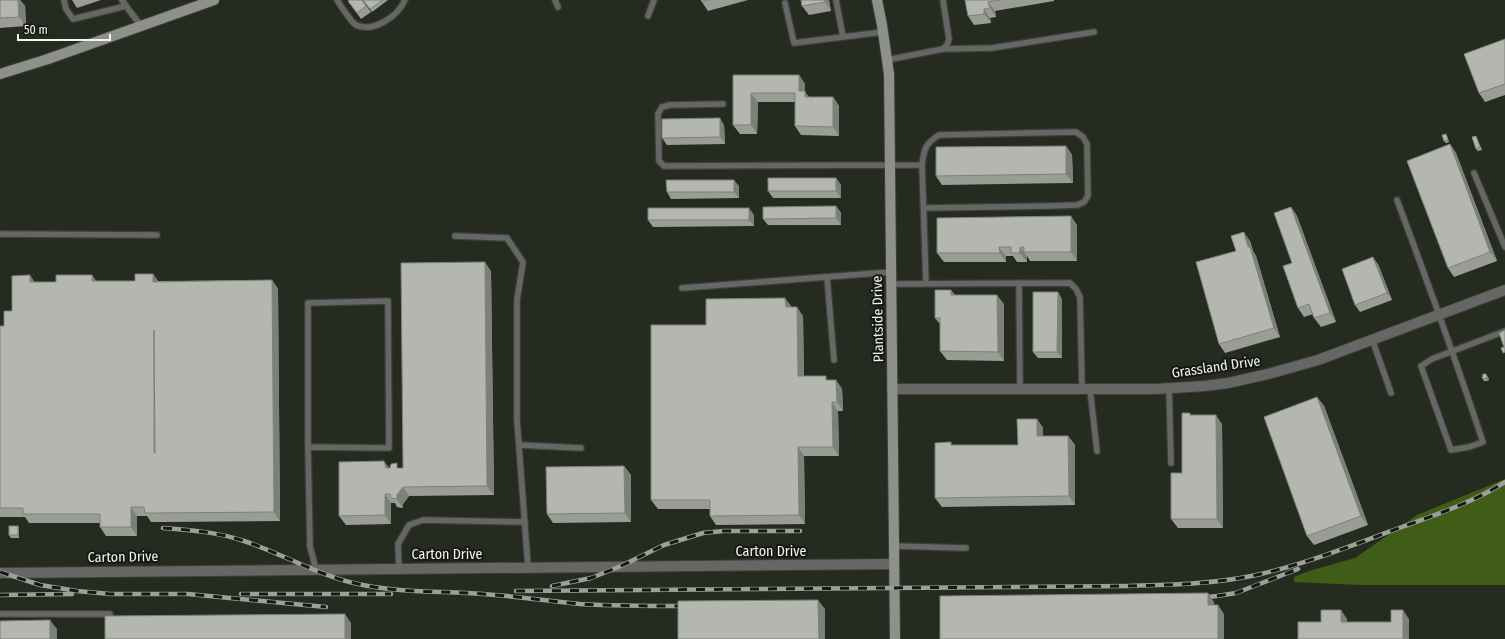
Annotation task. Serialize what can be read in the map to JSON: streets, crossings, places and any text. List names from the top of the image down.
{
  "streets": {
    "street": ["Plantside Drive", "Grassland Drive", "Carton Drive"]
  },
  "crossings": [
    ["Plantside Drive", "Grassland Drive"],
    ["Plantside Drive", "Carton Drive"]
  ],
  "scale_bar": "50 m"
}
